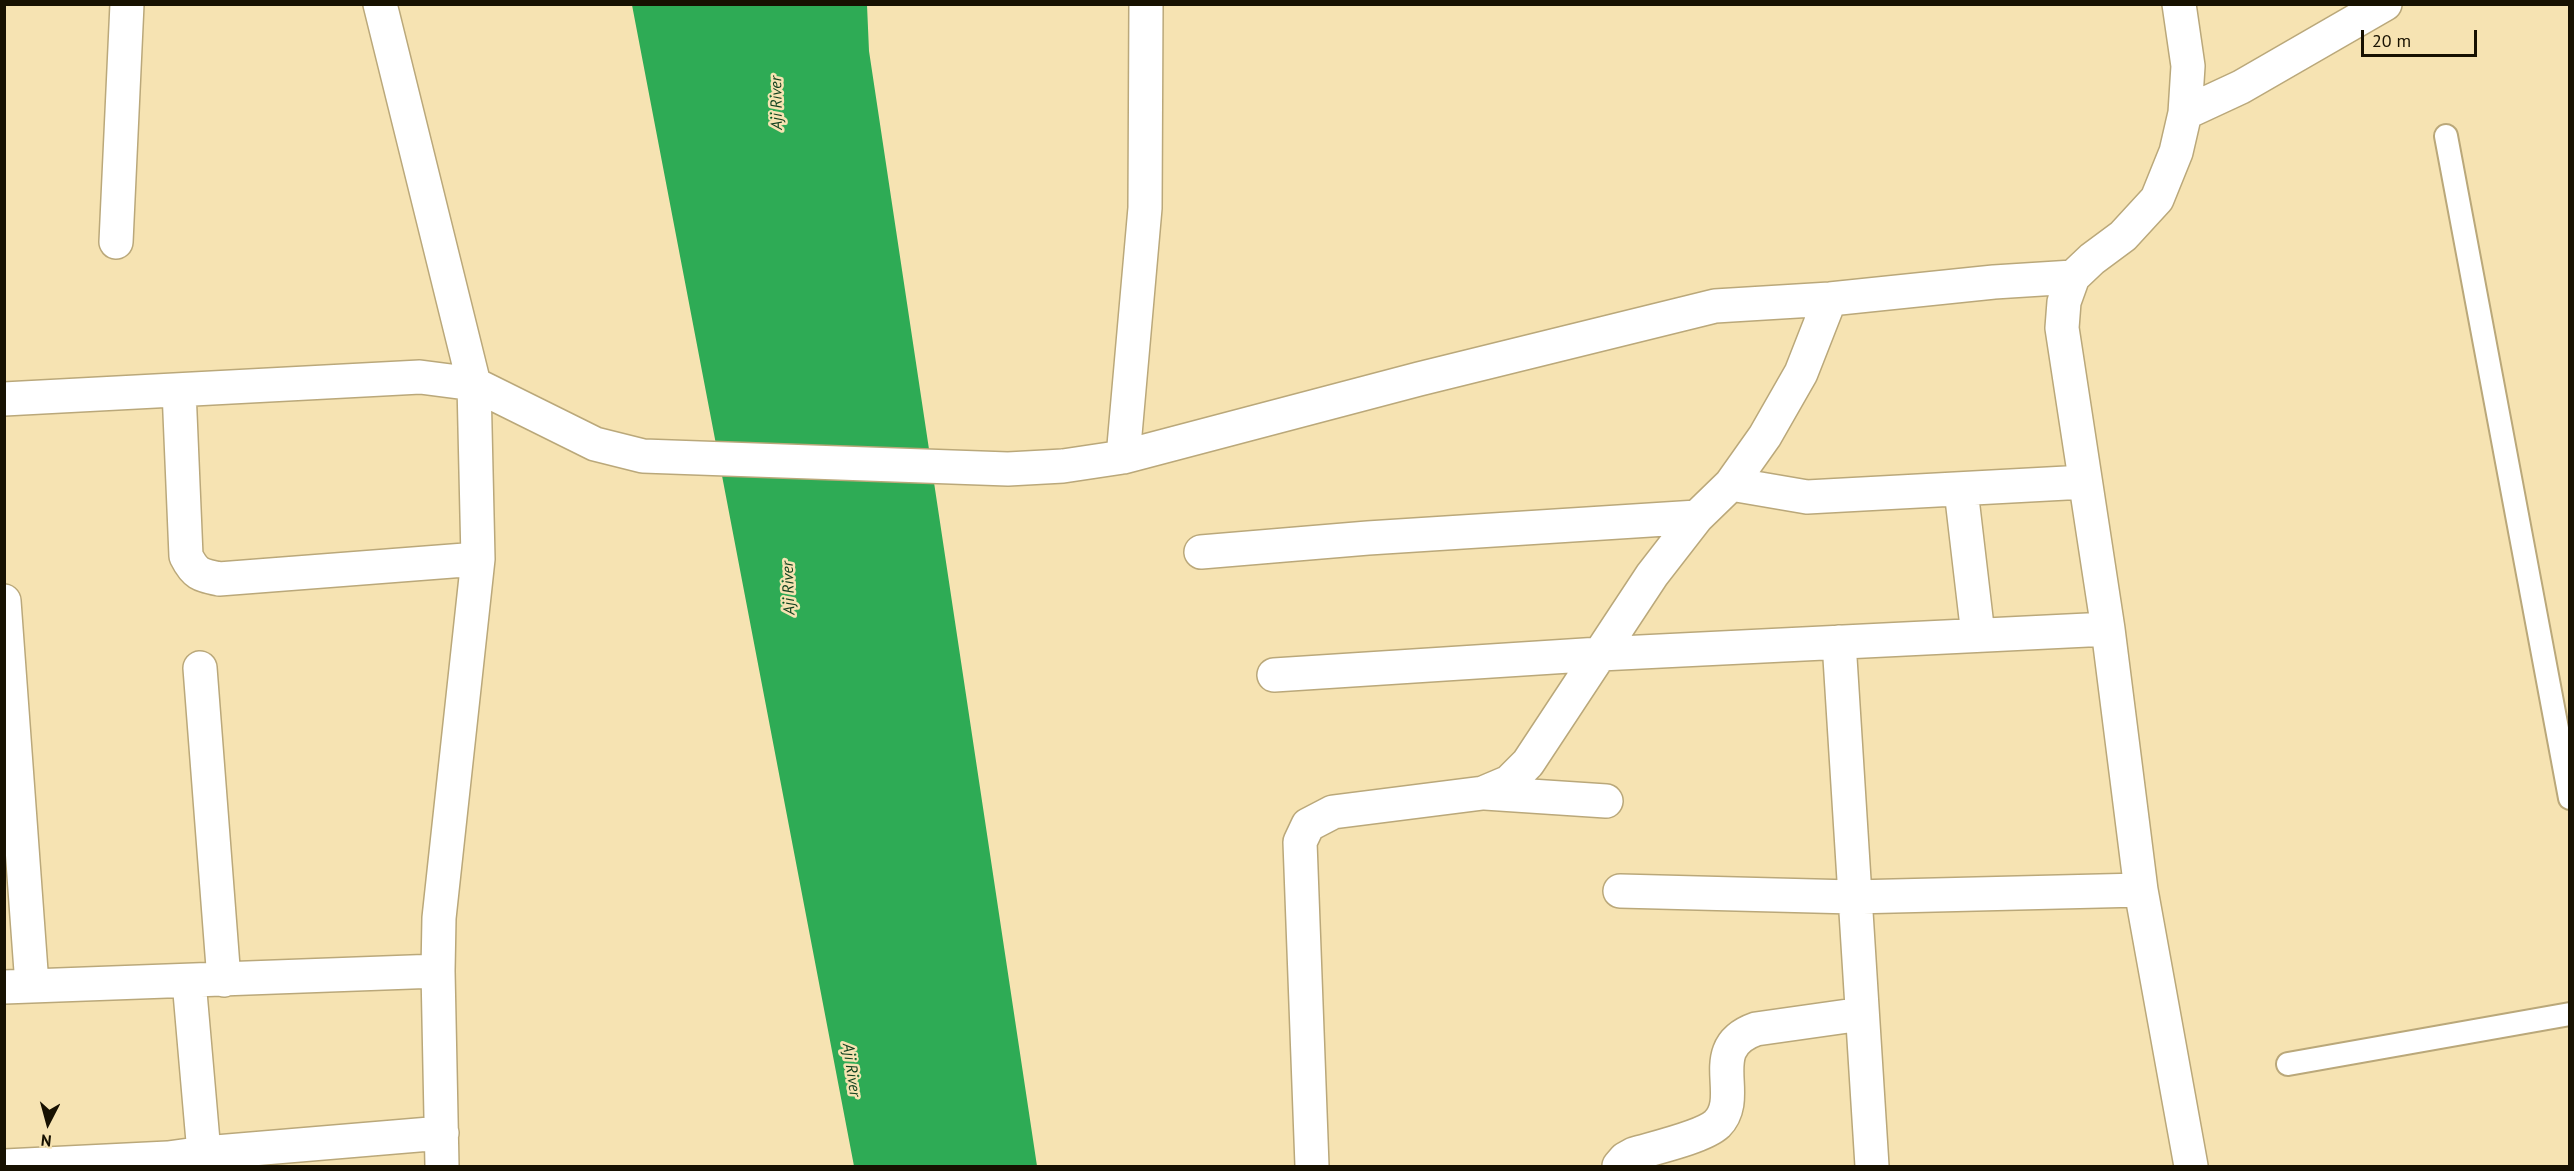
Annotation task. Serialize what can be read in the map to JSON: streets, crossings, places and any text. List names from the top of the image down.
{
  "water": ["Aji River"],
  "scale_bar": "20 m",
  "north": "bottom"
}
